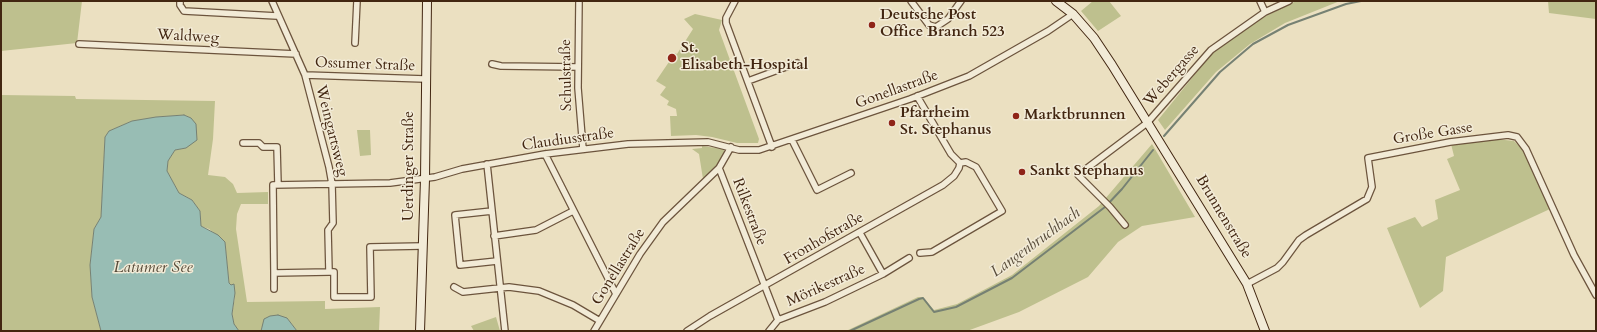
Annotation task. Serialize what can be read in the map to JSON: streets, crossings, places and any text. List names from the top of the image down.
{
  "streets": {
    "street": [
      "Waldweg",
      "Ossumer Straße",
      "Schulstraße",
      "Webergasse",
      "Gonellastraße",
      "Weingartsweg",
      "Große Gasse",
      "Claudiusstraße",
      "Uerdinger Straße",
      "Rilkestraße",
      "Brunnenstraße",
      "Fronhofstraße",
      "Mörikestraße"
    ]
  },
  "crossings": [
    ["Waldweg", "Weingartsweg"],
    ["Ossumer Straße", "Weingartsweg"],
    ["Ossumer Straße", "Uerdinger Straße"],
    ["Schulstraße", "Claudiusstraße"],
    ["Webergasse", "Brunnenstraße"],
    ["Gonellastraße", "Claudiusstraße"],
    ["Gonellastraße", "Rilkestraße"],
    ["Gonellastraße", "Brunnenstraße"],
    ["Weingartsweg", "Claudiusstraße"],
    ["Weingartsweg", "Uerdinger Straße"],
    ["Große Gasse", "Brunnenstraße"],
    ["Claudiusstraße", "Uerdinger Straße"],
    ["Rilkestraße", "Fronhofstraße"],
    ["Rilkestraße", "Mörikestraße"],
    ["Fronhofstraße", "Mörikestraße"]
  ],
  "water": ["Langenbruchbach", "Latumer See"],
  "places": [
    "Deutsche Post Office Branch 523",
    "St. Elisabeth-Hospital",
    "Marktbrunnen",
    "Pfarrheim St. Stephanus",
    "Sankt Stephanus"
  ]
}
